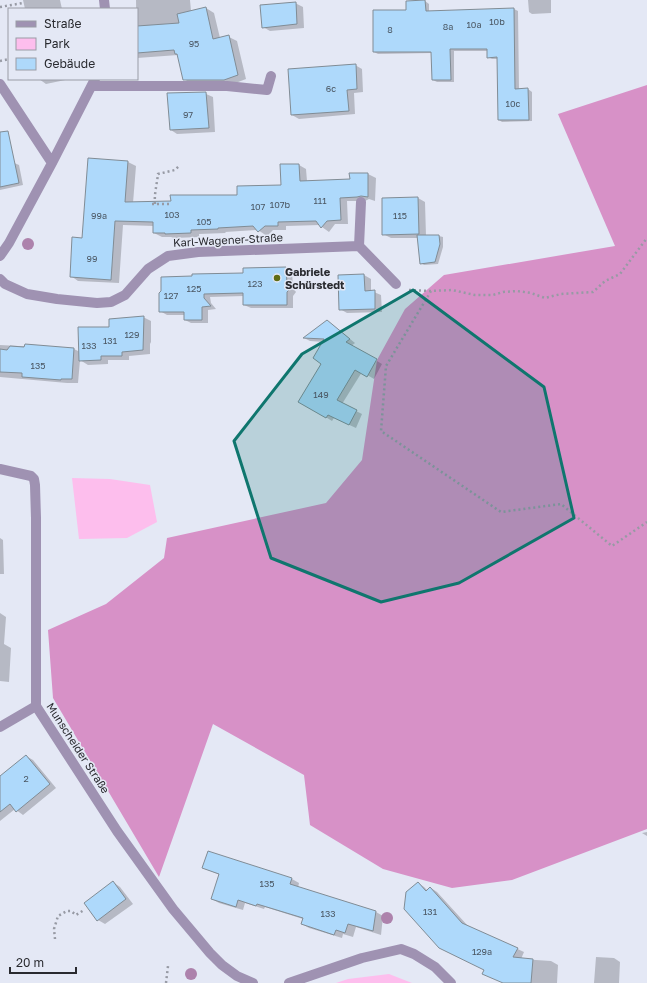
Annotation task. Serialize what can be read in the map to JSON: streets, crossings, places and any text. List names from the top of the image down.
{
  "streets": {
    "street": ["Karl-Wagener-Straße", "Munscheider Straße"]
  },
  "places": ["Gabriele Schürstedt"],
  "house_numbers": [
    "10b",
    "10a",
    "8a",
    "8",
    "95",
    "6c",
    "10c",
    "97",
    "111",
    "107b",
    "107",
    "103",
    "99a",
    "115",
    "105",
    "99",
    "123",
    "125",
    "127",
    "129",
    "131",
    "133",
    "135",
    "149",
    "2",
    "135",
    "131",
    "133",
    "129a"
  ],
  "legend": ["Straße", "Park", "Gebäude"],
  "scale_bar": "20 m"
}
